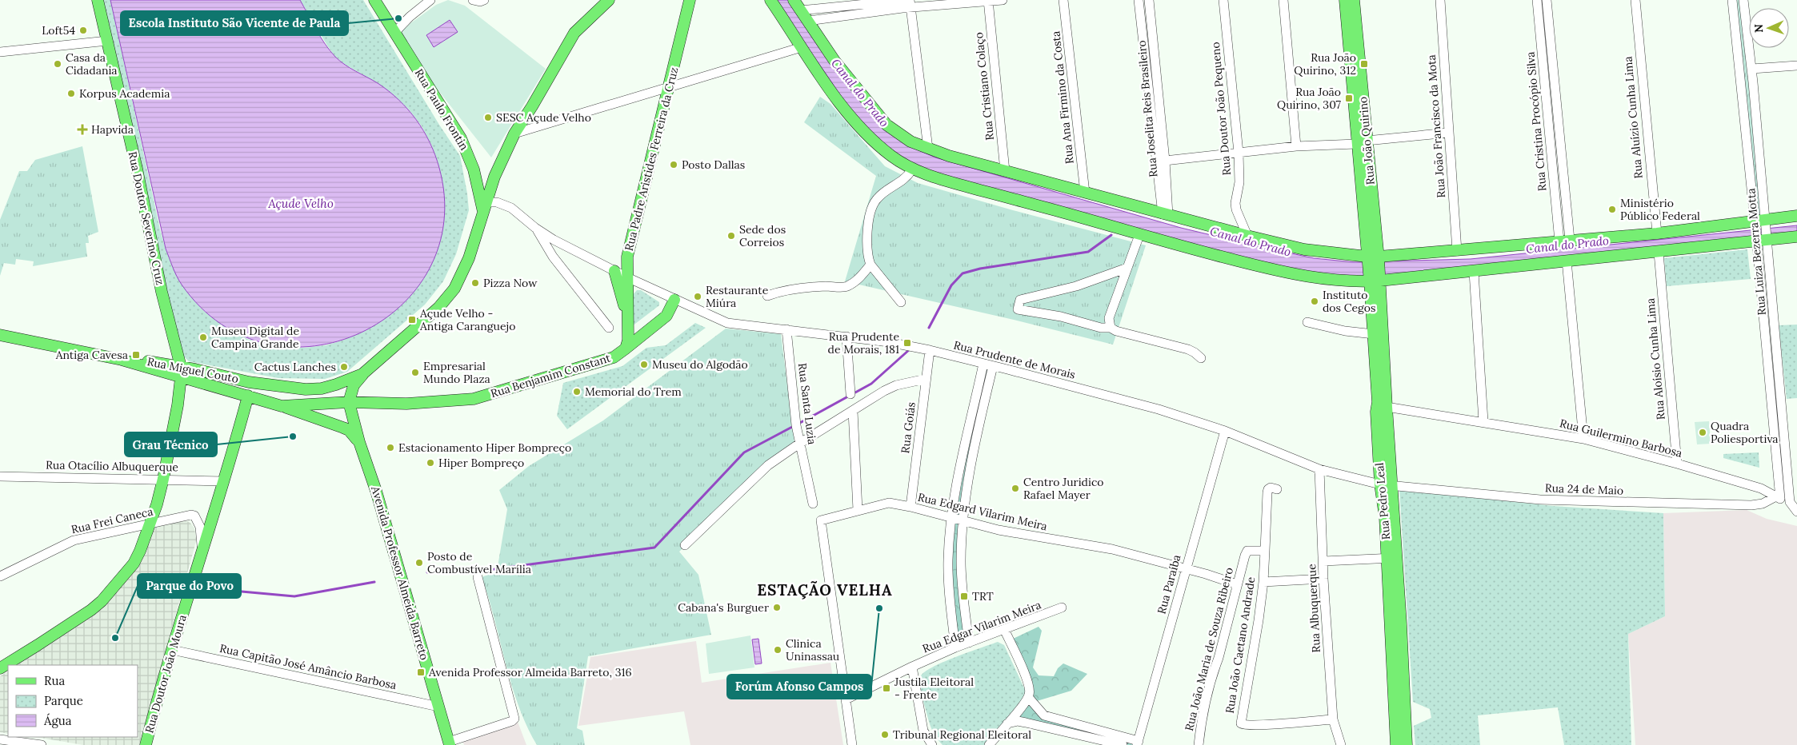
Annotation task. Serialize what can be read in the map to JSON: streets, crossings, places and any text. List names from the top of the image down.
{
  "streets": {
    "main road": [
      "Rua Paulo Frontin",
      "Rua João Quirino",
      "Rua Padre Aristides Ferreira da Cruz",
      "Rua Doutor Severino Cruz",
      "Rua Miguel Couto",
      "Rua Benjamim Constant",
      "Rua Pedro Leal",
      "Avenida Professor Almeida Barreto",
      "Rua Doutor João Moura"
    ],
    "street": [
      "Rua Cristiano Colaço",
      "Rua Ana Firmino da Costa",
      "Rua Joselita Reis Brasileiro",
      "Rua Doutor João Pequeno",
      "Rua Aluízio Cunha Lima",
      "Rua Cristina Procópio Silva",
      "Rua João Francisco da Mota",
      "Rua Luiza Bezerra Motta",
      "Rua Aloísio Cunha Lima",
      "Rua Prudente de Morais",
      "Rua Santa Luzia",
      "Rua Goiás",
      "Rua Guilermino Barbosa",
      "Rua Otacílio Albuquerque",
      "Rua 24 de Maio",
      "Rua Edgard Vilarim Meira",
      "Rua Frei Caneca",
      "Rua Paraíba",
      "Rua Albuquerque",
      "Rua Edgar Vilarim Meira",
      "Rua João Caetano Andrade",
      "Rua João Maria de Souza Ribeiro",
      "Rua Capitão José Amâncio Barbosa"
    ]
  },
  "crossings": [
    ["Rua Paulo Frontin", "Rua Miguel Couto"],
    ["Rua João Quirino", "Rua Pedro Leal"],
    ["Rua Padre Aristides Ferreira da Cruz", "Rua Prudente de Morais"],
    ["Rua Doutor Severino Cruz", "Rua Miguel Couto"],
    ["Rua Luiza Bezerra Motta", "Rua Guilermino Barbosa"],
    ["Rua Luiza Bezerra Motta", "Rua 24 de Maio"],
    ["Rua Aloísio Cunha Lima", "Rua Guilermino Barbosa"],
    ["Rua Prudente de Morais", "Rua Benjamim Constant"],
    ["Rua Prudente de Morais", "Rua Santa Luzia"],
    ["Rua Prudente de Morais", "Rua Goiás"],
    ["Rua Prudente de Morais", "Rua 24 de Maio"],
    ["Rua Prudente de Morais", "Rua Pedro Leal"],
    ["Rua Prudente de Morais", "Rua Paraíba"],
    ["Rua Prudente de Morais", "Rua Albuquerque"],
    ["Rua Miguel Couto", "Rua Benjamim Constant"],
    ["Rua Miguel Couto", "Avenida Professor Almeida Barreto"],
    ["Rua Miguel Couto", "Rua Doutor João Moura"],
    ["Rua Benjamim Constant", "Avenida Professor Almeida Barreto"],
    ["Rua Goiás", "Rua Edgard Vilarim Meira"],
    ["Rua Guilermino Barbosa", "Rua 24 de Maio"],
    ["Rua Guilermino Barbosa", "Rua Pedro Leal"],
    ["Rua Otacílio Albuquerque", "Rua Doutor João Moura"],
    ["Rua 24 de Maio", "Rua Pedro Leal"],
    ["Rua Edgard Vilarim Meira", "Rua Paraíba"],
    ["Rua Edgard Vilarim Meira", "Rua Edgar Vilarim Meira"],
    ["Rua Edgard Vilarim Meira", "Rua João Maria de Souza Ribeiro"],
    ["Rua Frei Caneca", "Rua Doutor João Moura"],
    ["Avenida Professor Almeida Barreto", "Rua Capitão José Amâncio Barbosa"],
    ["Rua Albuquerque", "Rua João Caetano Andrade"],
    ["Rua João Caetano Andrade", "Rua João Maria de Souza Ribeiro"],
    ["Rua Capitão José Amâncio Barbosa", "Rua Doutor João Moura"]
  ],
  "districts": ["ESTAÇÃO VELHA"],
  "water": ["Canal do Prado", "Açude Velho"],
  "places": {
    "other": [
      "Escola Instituto São Vicente de Paula",
      "Loft54",
      "Casa da Cidadania",
      "Korpus Academia",
      "SESC Açude Velho",
      "Posto Dallas",
      "Ministério Público Federal",
      "Sede dos Correios",
      "Pizza Now",
      "Restaurante Miúra",
      "Instituto dos Cegos",
      "Museu Digital de Campina Grande",
      "Museu do Algodão",
      "Cactus Lanches",
      "Empresarial Mundo Plaza",
      "Memorial do Trem",
      "Quadra Poliesportiva",
      "Grau Técnico",
      "Estacionamento Hiper Bompreço",
      "Hiper Bompreço",
      "Centro Juridico Rafael Mayer",
      "Posto de Combustível Marília",
      "Cabana's Burguer",
      "Forúm Afonso Campos",
      "Parque do Povo",
      "Clinica Uninassau",
      "Tribunal Regional Eleitoral"
    ],
    "transit": [
      "Rua João Quirino, 312",
      "Rua João Quirino, 307",
      "Açude Velho - Antiga Caranguejo",
      "Rua Prudente de Morais, 181",
      "Antiga Cavesa",
      "TRT",
      "Avenida Professor Almeida Barreto, 316",
      "Justila Eleitoral - Frente"
    ],
    "health": ["Hapvida"]
  },
  "legend": ["Rua", "Parque", "Água"],
  "north": "left"
}
